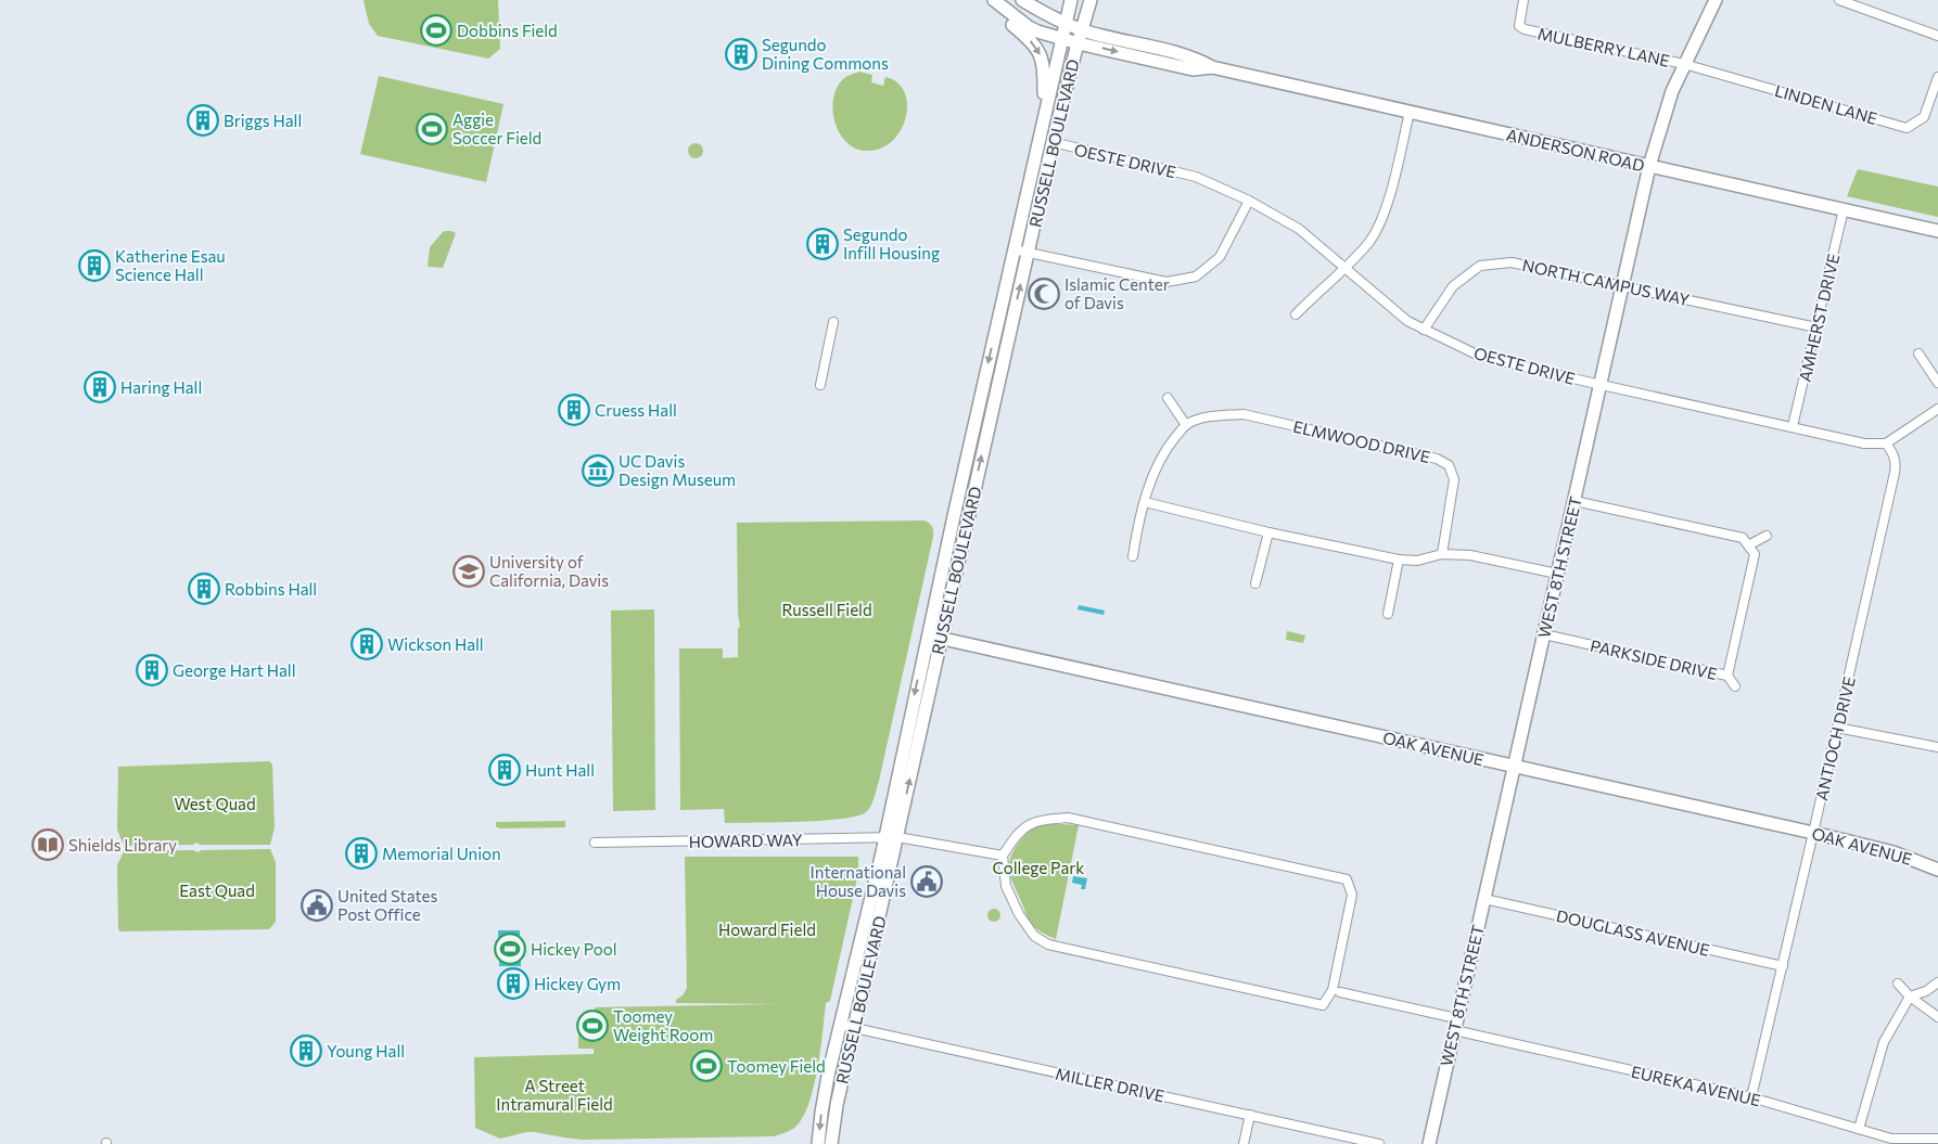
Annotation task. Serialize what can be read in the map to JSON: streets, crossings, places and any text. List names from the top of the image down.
{
  "streets": {
    "main road": [
      "RUSSELL BOULEVARD",
      "ANDERSON ROAD",
      "WEST 8TH STREET",
      "OAK AVENUE"
    ],
    "street": [
      "MULBERRY LANE",
      "LINDEN LANE",
      "OESTE DRIVE",
      "NORTH CAMPUS WAY",
      "AMHERST DRIVE",
      "ELMWOOD DRIVE",
      "PARKSIDE DRIVE",
      "ANTIOCH DRIVE",
      "HOWARD WAY",
      "DOUGLASS AVENUE",
      "MILLER DRIVE",
      "EUREKA AVENUE"
    ]
  },
  "crossings": [
    ["MULBERRY LANE", "LINDEN LANE"],
    ["MULBERRY LANE", "WEST 8TH STREET"],
    ["LINDEN LANE", "WEST 8TH STREET"],
    ["RUSSELL BOULEVARD", "ANDERSON ROAD"],
    ["RUSSELL BOULEVARD", "OESTE DRIVE"],
    ["RUSSELL BOULEVARD", "OAK AVENUE"],
    ["RUSSELL BOULEVARD", "HOWARD WAY"],
    ["RUSSELL BOULEVARD", "MILLER DRIVE"],
    ["ANDERSON ROAD", "AMHERST DRIVE"],
    ["ANDERSON ROAD", "WEST 8TH STREET"],
    ["OESTE DRIVE", "NORTH CAMPUS WAY"],
    ["OESTE DRIVE", "AMHERST DRIVE"],
    ["OESTE DRIVE", "WEST 8TH STREET"],
    ["OESTE DRIVE", "ANTIOCH DRIVE"],
    ["NORTH CAMPUS WAY", "AMHERST DRIVE"],
    ["NORTH CAMPUS WAY", "WEST 8TH STREET"],
    ["WEST 8TH STREET", "PARKSIDE DRIVE"],
    ["WEST 8TH STREET", "OAK AVENUE"],
    ["WEST 8TH STREET", "DOUGLASS AVENUE"],
    ["WEST 8TH STREET", "EUREKA AVENUE"],
    ["ANTIOCH DRIVE", "OAK AVENUE"],
    ["ANTIOCH DRIVE", "DOUGLASS AVENUE"],
    ["ANTIOCH DRIVE", "EUREKA AVENUE"]
  ],
  "parks": [
    "Russell Field",
    "West Quad",
    "College Park",
    "East Quad",
    "Howard Field",
    "A Street Intramural Field"
  ],
  "places": {
    "sports": [
      "Dobbins Field",
      "Aggie Soccer Field",
      "Hickey Pool",
      "Toomey Weight Room",
      "Toomey Field"
    ],
    "building": [
      "Segundo Dining Commons",
      "Briggs Hall",
      "Segundo Infill Housing",
      "Katherine Esau Science Hall",
      "Haring Hall",
      "Cruess Hall",
      "Robbins Hall",
      "Wickson Hall",
      "George Hart Hall",
      "Hunt Hall",
      "Memorial Union",
      "Hickey Gym",
      "Young Hall"
    ],
    "mosque": ["Islamic Center of Davis"],
    "museum": ["UC Davis Design Museum"],
    "school or university": ["University of California, Davis"],
    "library": ["Shields Library"],
    "public building": ["International House Davis", "United States Post Office"]
  }
}
